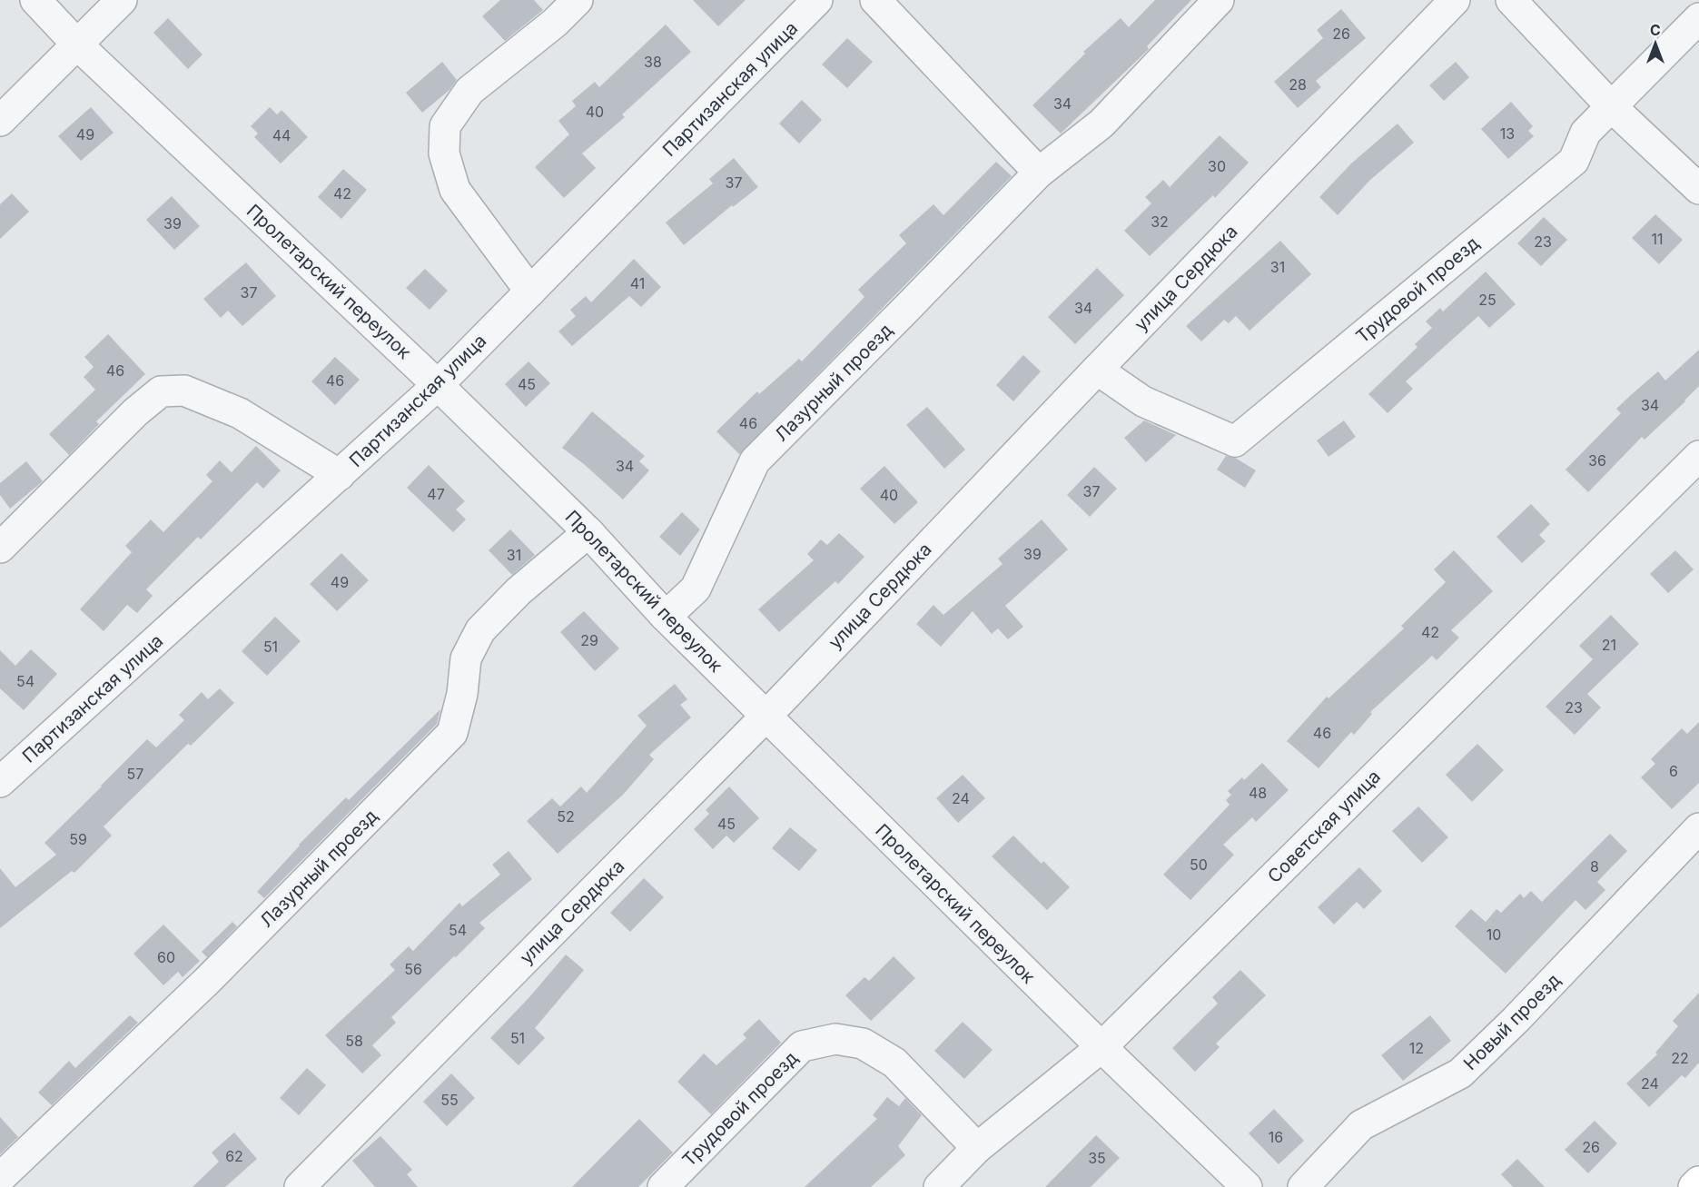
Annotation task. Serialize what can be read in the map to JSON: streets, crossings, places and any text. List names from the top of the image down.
{
  "streets": {
    "street": [
      "Партизанская улица",
      "улица Сердюка",
      "Пролетарский переулок",
      "Трудовой проезд",
      "Лазурный проезд",
      "Советская улица",
      "Новый проезд"
    ]
  },
  "crossings": [
    ["Партизанская улица", "Пролетарский переулок"],
    ["улица Сердюка", "Пролетарский переулок"],
    ["улица Сердюка", "Трудовой проезд"],
    ["Пролетарский переулок", "Лазурный проезд"],
    ["Пролетарский переулок", "Советская улица"],
    ["Трудовой проезд", "Советская улица"]
  ],
  "house_numbers": [
    "26",
    "38",
    "28",
    "34",
    "40",
    "13",
    "49",
    "44",
    "30",
    "37",
    "42",
    "32",
    "39",
    "11",
    "23",
    "31",
    "41",
    "37",
    "25",
    "34",
    "46",
    "46",
    "45",
    "34",
    "46",
    "36",
    "34",
    "37",
    "47",
    "40",
    "39",
    "31",
    "49",
    "42",
    "29",
    "21",
    "51",
    "54",
    "23",
    "46",
    "6",
    "57",
    "48",
    "24",
    "52",
    "45",
    "59",
    "50",
    "8",
    "54",
    "10",
    "60",
    "56",
    "51",
    "58",
    "12",
    "22",
    "24",
    "55",
    "16",
    "26",
    "62",
    "35"
  ],
  "north": "top"
}
